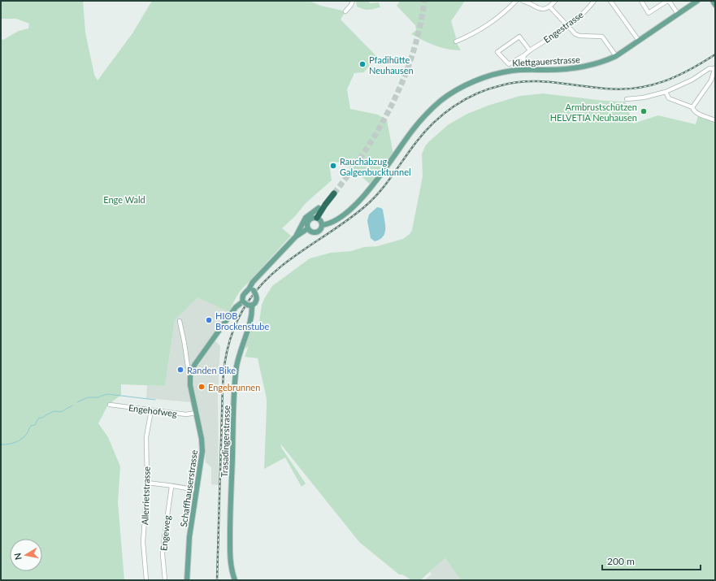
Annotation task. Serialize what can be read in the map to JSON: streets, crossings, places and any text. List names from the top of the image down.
{
  "streets": {
    "main road": ["Klettgauerstrasse", "Trasadingerstrasse", "Schaffhauserstrasse"],
    "street": [
      "Engestrasse",
      "Engehofweg",
      "Allerrietstrasse",
      "Engeweg"
    ]
  },
  "crossings": [
    ["Engehofweg", "Schaffhauserstrasse"],
    ["Engehofweg", "Allerrietstrasse"]
  ],
  "parks": ["Enge Wald"],
  "places": [
    "Pfadihütte Neuhausen",
    "Armbrustschützen HELVETIA Neuhausen",
    "Rauchabzug Galgenbucktunnel",
    "HIOB Brockenstube",
    "Randen Bike",
    "Engebrunnen"
  ],
  "scale_bar": "200 m",
  "north": "left"
}
